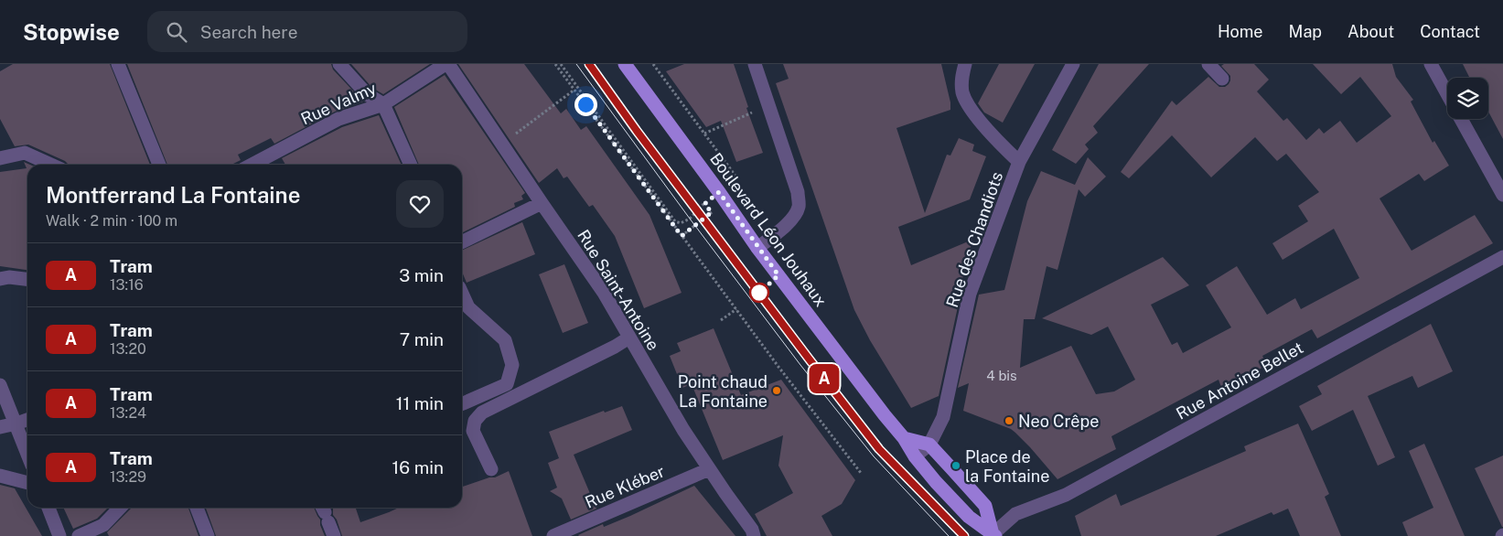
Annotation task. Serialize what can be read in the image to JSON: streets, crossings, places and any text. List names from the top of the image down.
{
  "streets": {
    "main road": ["Boulevard Léon Jouhaux"],
    "street": [
      "Rue Valmy",
      "Rue des Chandiots",
      "Rue Saint-Antoine",
      "Rue Antoine Bellet",
      "Rue Kléber"
    ]
  },
  "crossings": [
    ["Rue Valmy", "Rue Saint-Antoine"],
    ["Rue Saint-Antoine", "Rue Kléber"]
  ],
  "places": ["Point chaud La Fontaine", "Neo Crêpe", "Place de la Fontaine"],
  "lines": ["tram line A"],
  "house_numbers": ["4 bis"],
  "page": {
    "header": "Stopwise",
    "search": "Search here",
    "nav": [
      "Home",
      "Map",
      "About",
      "Contact"
    ],
    "on_map": "A",
    "heading": ["Montferrand La Fontaine", "Walk · 2 min · 100 m"],
    "list": [
      {
        "mark": "A",
        "name": "Tram",
        "note": "13:16",
        "value": "3 min"
      },
      {
        "mark": "A",
        "name": "Tram",
        "note": "13:20",
        "value": "7 min"
      },
      {
        "mark": "A",
        "name": "Tram",
        "note": "13:24",
        "value": "11 min"
      },
      {
        "mark": "A",
        "name": "Tram",
        "note": "13:29",
        "value": "16 min"
      }
    ]
  }
}
